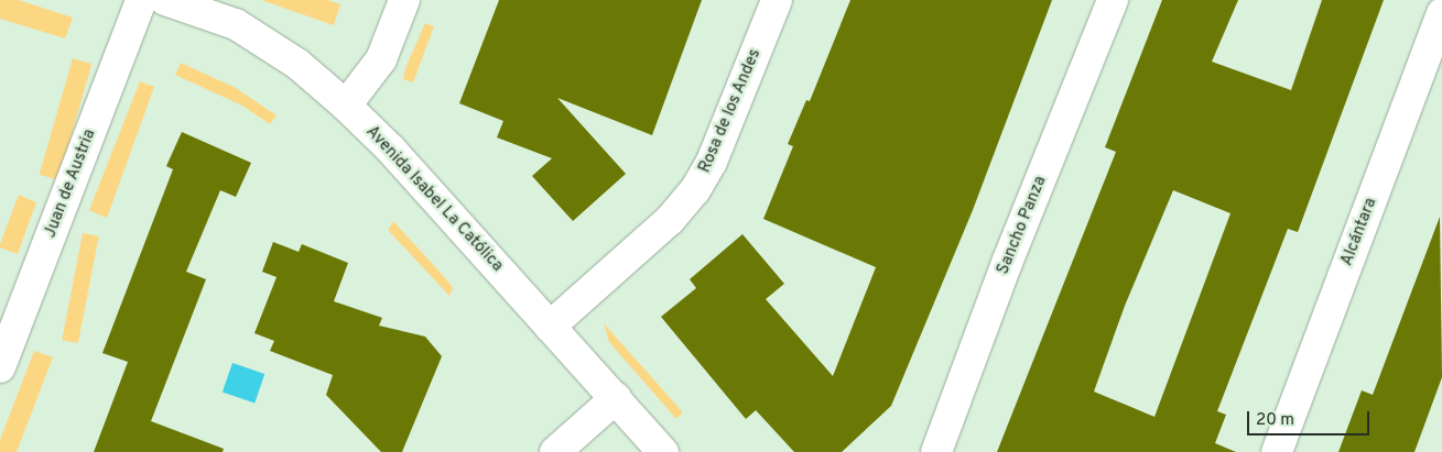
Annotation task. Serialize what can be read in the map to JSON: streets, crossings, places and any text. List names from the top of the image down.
{
  "streets": {
    "street": [
      "Rosa de los Andes",
      "Juan de Austria",
      "Avenida Isabel La Católica",
      "Sancho Panza",
      "Alcántara"
    ]
  },
  "crossings": [
    ["Rosa de los Andes", "Avenida Isabel La Católica"]
  ],
  "scale_bar": "20 m"
}
